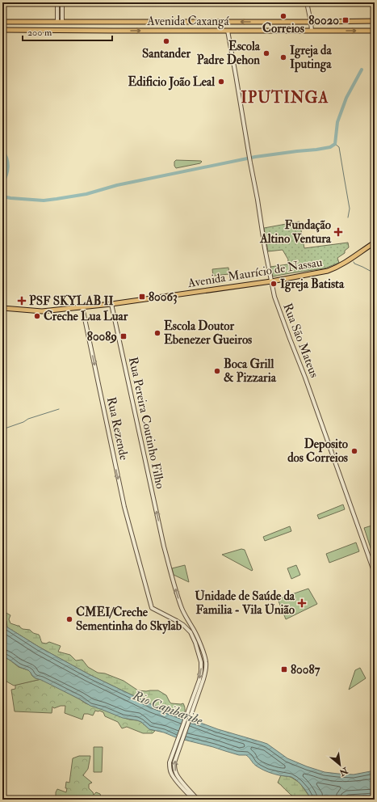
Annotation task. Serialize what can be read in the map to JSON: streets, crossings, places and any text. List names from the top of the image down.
{
  "streets": {
    "main road": ["Avenida Caxangá", "Avenida Maurício de Nassau"],
    "street": ["Rua São Mateus", "Rua Pereira Coutinho Filho", "Rua Rezende"]
  },
  "crossings": [
    ["Avenida Caxangá", "Rua São Mateus"],
    ["Avenida Maurício de Nassau", "Rua São Mateus"],
    ["Avenida Maurício de Nassau", "Rua Pereira Coutinho Filho"],
    ["Avenida Maurício de Nassau", "Rua Rezende"]
  ],
  "one_way": ["Rua Pereira Coutinho Filho", "Rua Rezende"],
  "districts": ["IPUTINGA"],
  "water": ["Rio Capibaribe"],
  "places": {
    "other": [
      "Correios",
      "Santander",
      "Escola Padre Dehon",
      "Igreja da Iputinga",
      "Edificio João Leal",
      "Igreja Batista",
      "Creche Lua Luar",
      "Escola Doutor Ebenezer Gueiros",
      "Boca Grill & Pizzaria",
      "Deposito dos Correios",
      "CMEI/Creche Sementinha do Skylab"
    ],
    "transit": [
      "80020",
      "80063",
      "80089",
      "80087"
    ],
    "health": ["Fundação Altino Ventura", "PSF SKYLAB II", "Unidade de Saúde da Familia - Vila União"]
  },
  "scale_bar": "200 m",
  "north": "bottom right"
}
